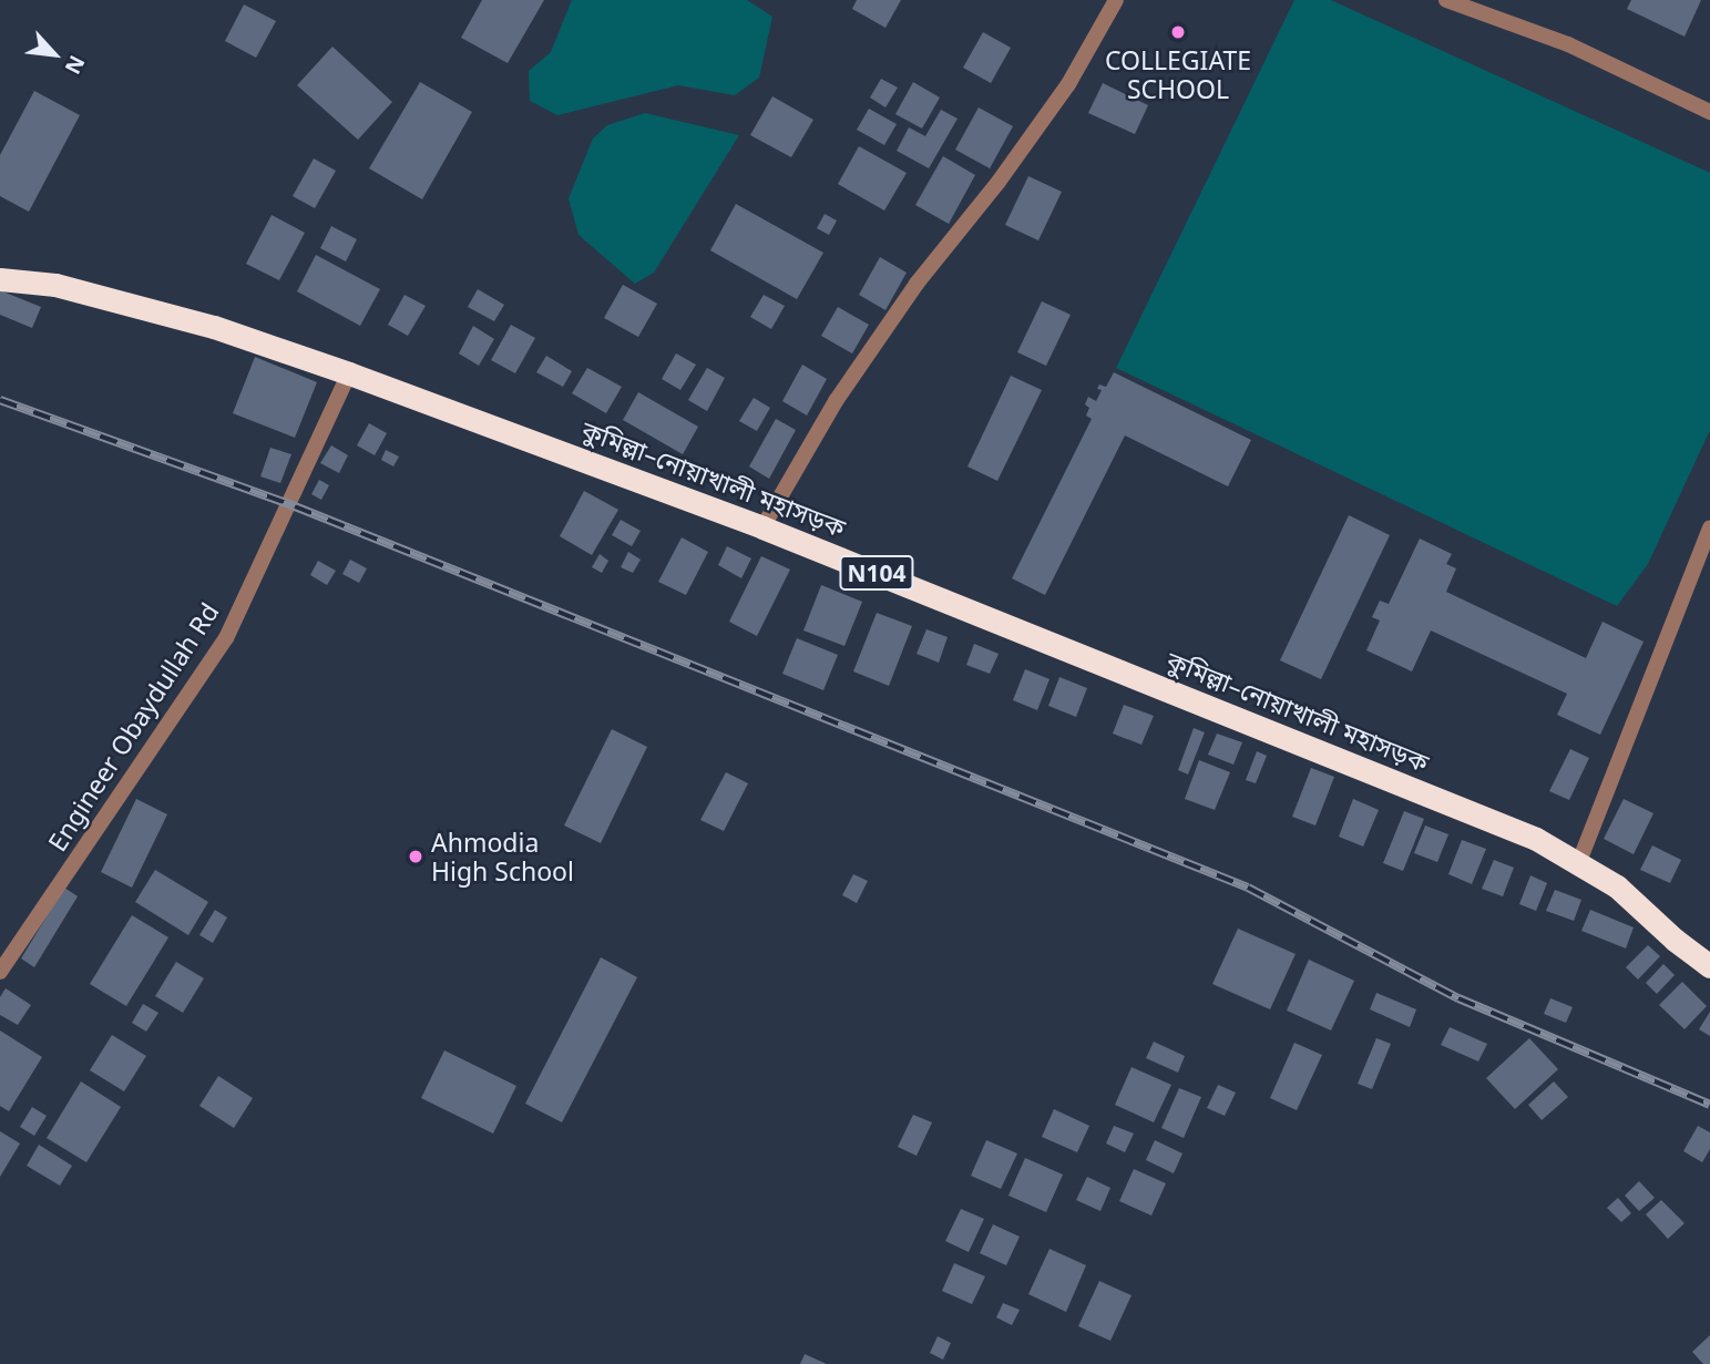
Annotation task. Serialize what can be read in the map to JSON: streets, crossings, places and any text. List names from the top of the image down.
{
  "streets": {
    "highway": ["কুমিল্লা–নোয়াখালী মহাসড়ক", "N104"],
    "street": ["Engineer Obaydullah Rd"]
  },
  "crossings": [
    ["কুমিল্লা–নোয়াখালী মহাসড়ক", "Engineer Obaydullah Rd"]
  ],
  "places": ["COLLEGIATE SCHOOL", "Ahmodia High School"],
  "north": "bottom right"
}
